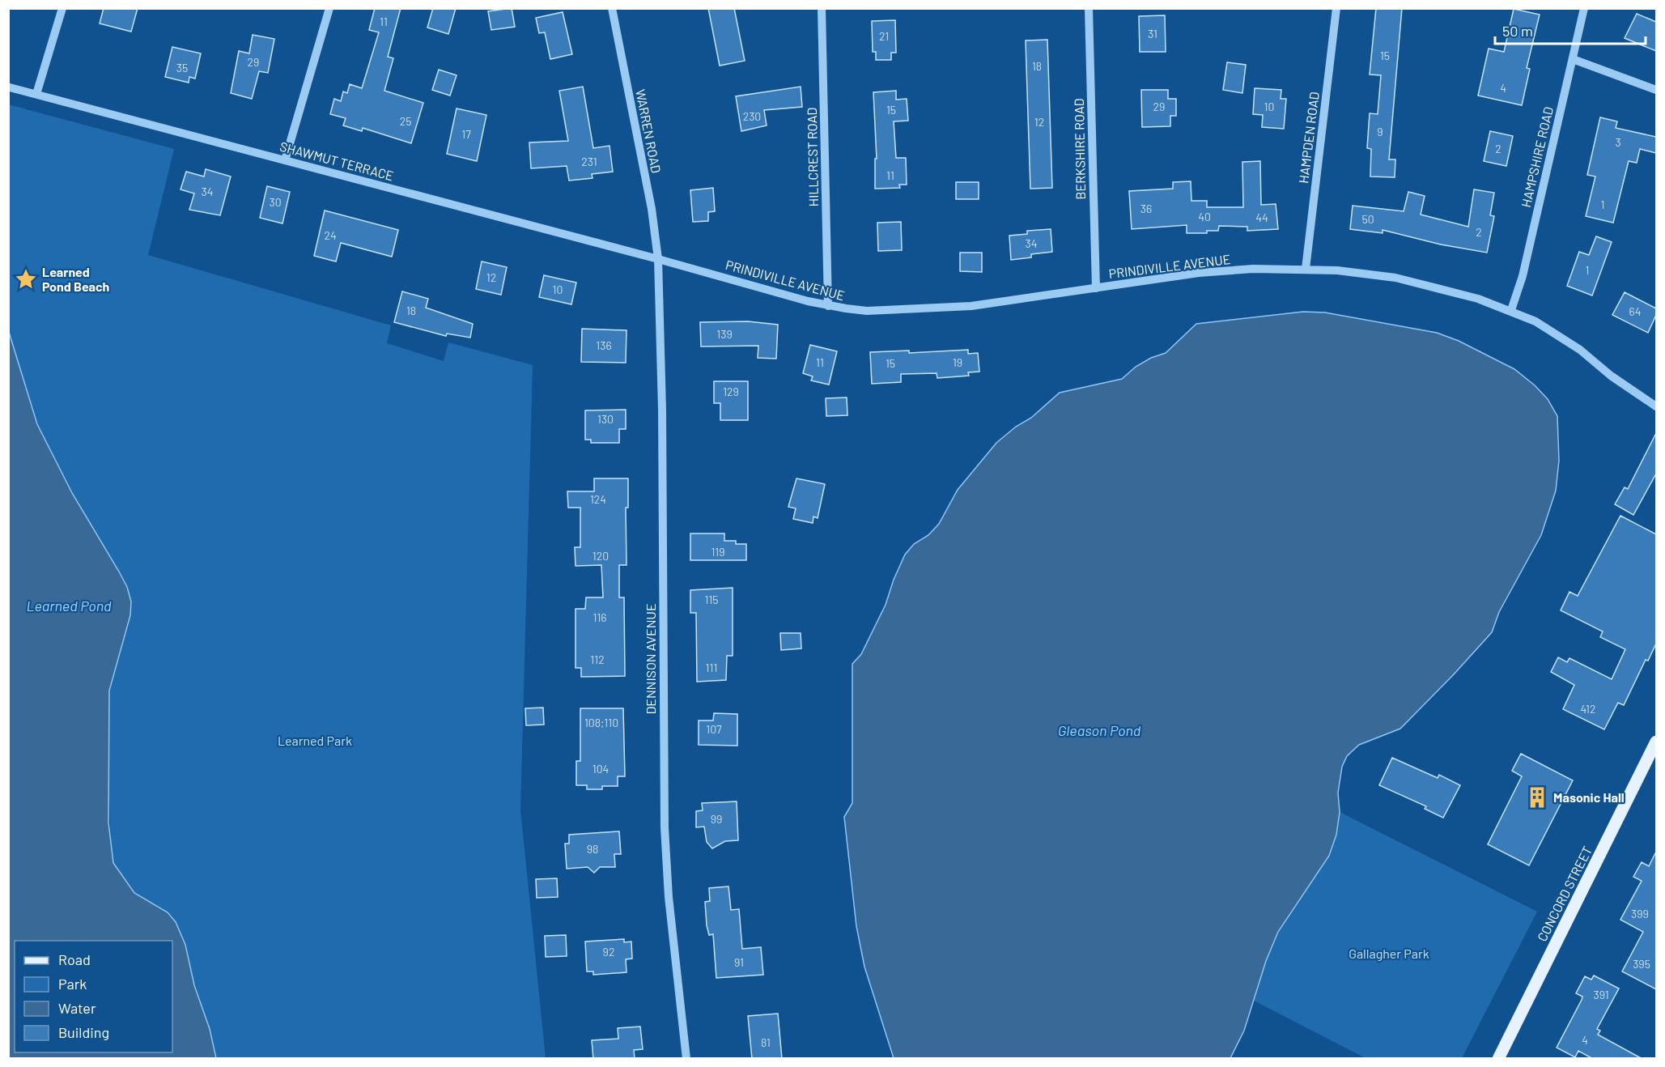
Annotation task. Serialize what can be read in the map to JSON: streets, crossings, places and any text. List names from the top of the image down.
{
  "streets": {
    "main road": ["CONCORD STREET"],
    "street": [
      "WARREN ROAD",
      "HAMPDEN ROAD",
      "BERKSHIRE ROAD",
      "HILLCREST ROAD",
      "HAMPSHIRE ROAD",
      "SHAWMUT TERRACE",
      "PRINDIVILLE AVENUE",
      "DENNISON AVENUE"
    ]
  },
  "crossings": [
    ["WARREN ROAD", "SHAWMUT TERRACE"],
    ["WARREN ROAD", "PRINDIVILLE AVENUE"],
    ["WARREN ROAD", "DENNISON AVENUE"],
    ["HAMPDEN ROAD", "PRINDIVILLE AVENUE"],
    ["BERKSHIRE ROAD", "PRINDIVILLE AVENUE"],
    ["HILLCREST ROAD", "PRINDIVILLE AVENUE"],
    ["HAMPSHIRE ROAD", "PRINDIVILLE AVENUE"],
    ["SHAWMUT TERRACE", "PRINDIVILLE AVENUE"],
    ["SHAWMUT TERRACE", "DENNISON AVENUE"],
    ["PRINDIVILLE AVENUE", "DENNISON AVENUE"]
  ],
  "water": ["Learned Pond", "Gleason Pond"],
  "parks": ["Learned Park", "Gallagher Park"],
  "places": {
    "place": ["Learned Pond Beach"],
    "building": ["Masonic Hall"]
  },
  "house_numbers": [
    "11",
    "31",
    "21",
    "15",
    "29",
    "18",
    "35",
    "4",
    "29",
    "10",
    "15",
    "230",
    "25",
    "12",
    "9",
    "17",
    "3",
    "2",
    "231",
    "11",
    "34",
    "30",
    "1",
    "36",
    "40",
    "44",
    "50",
    "2",
    "24",
    "34",
    "1",
    "12",
    "10",
    "18",
    "64",
    "139",
    "136",
    "11",
    "19",
    "15",
    "129",
    "130",
    "124",
    "119",
    "120",
    "115",
    "116",
    "112",
    "111",
    "412",
    "108;110",
    "107",
    "104",
    "99",
    "98",
    "399",
    "92",
    "91",
    "395",
    "391",
    "4",
    "81"
  ],
  "legend": [
    "Road",
    "Park",
    "Water",
    "Building"
  ],
  "scale_bar": "50 m"
}
